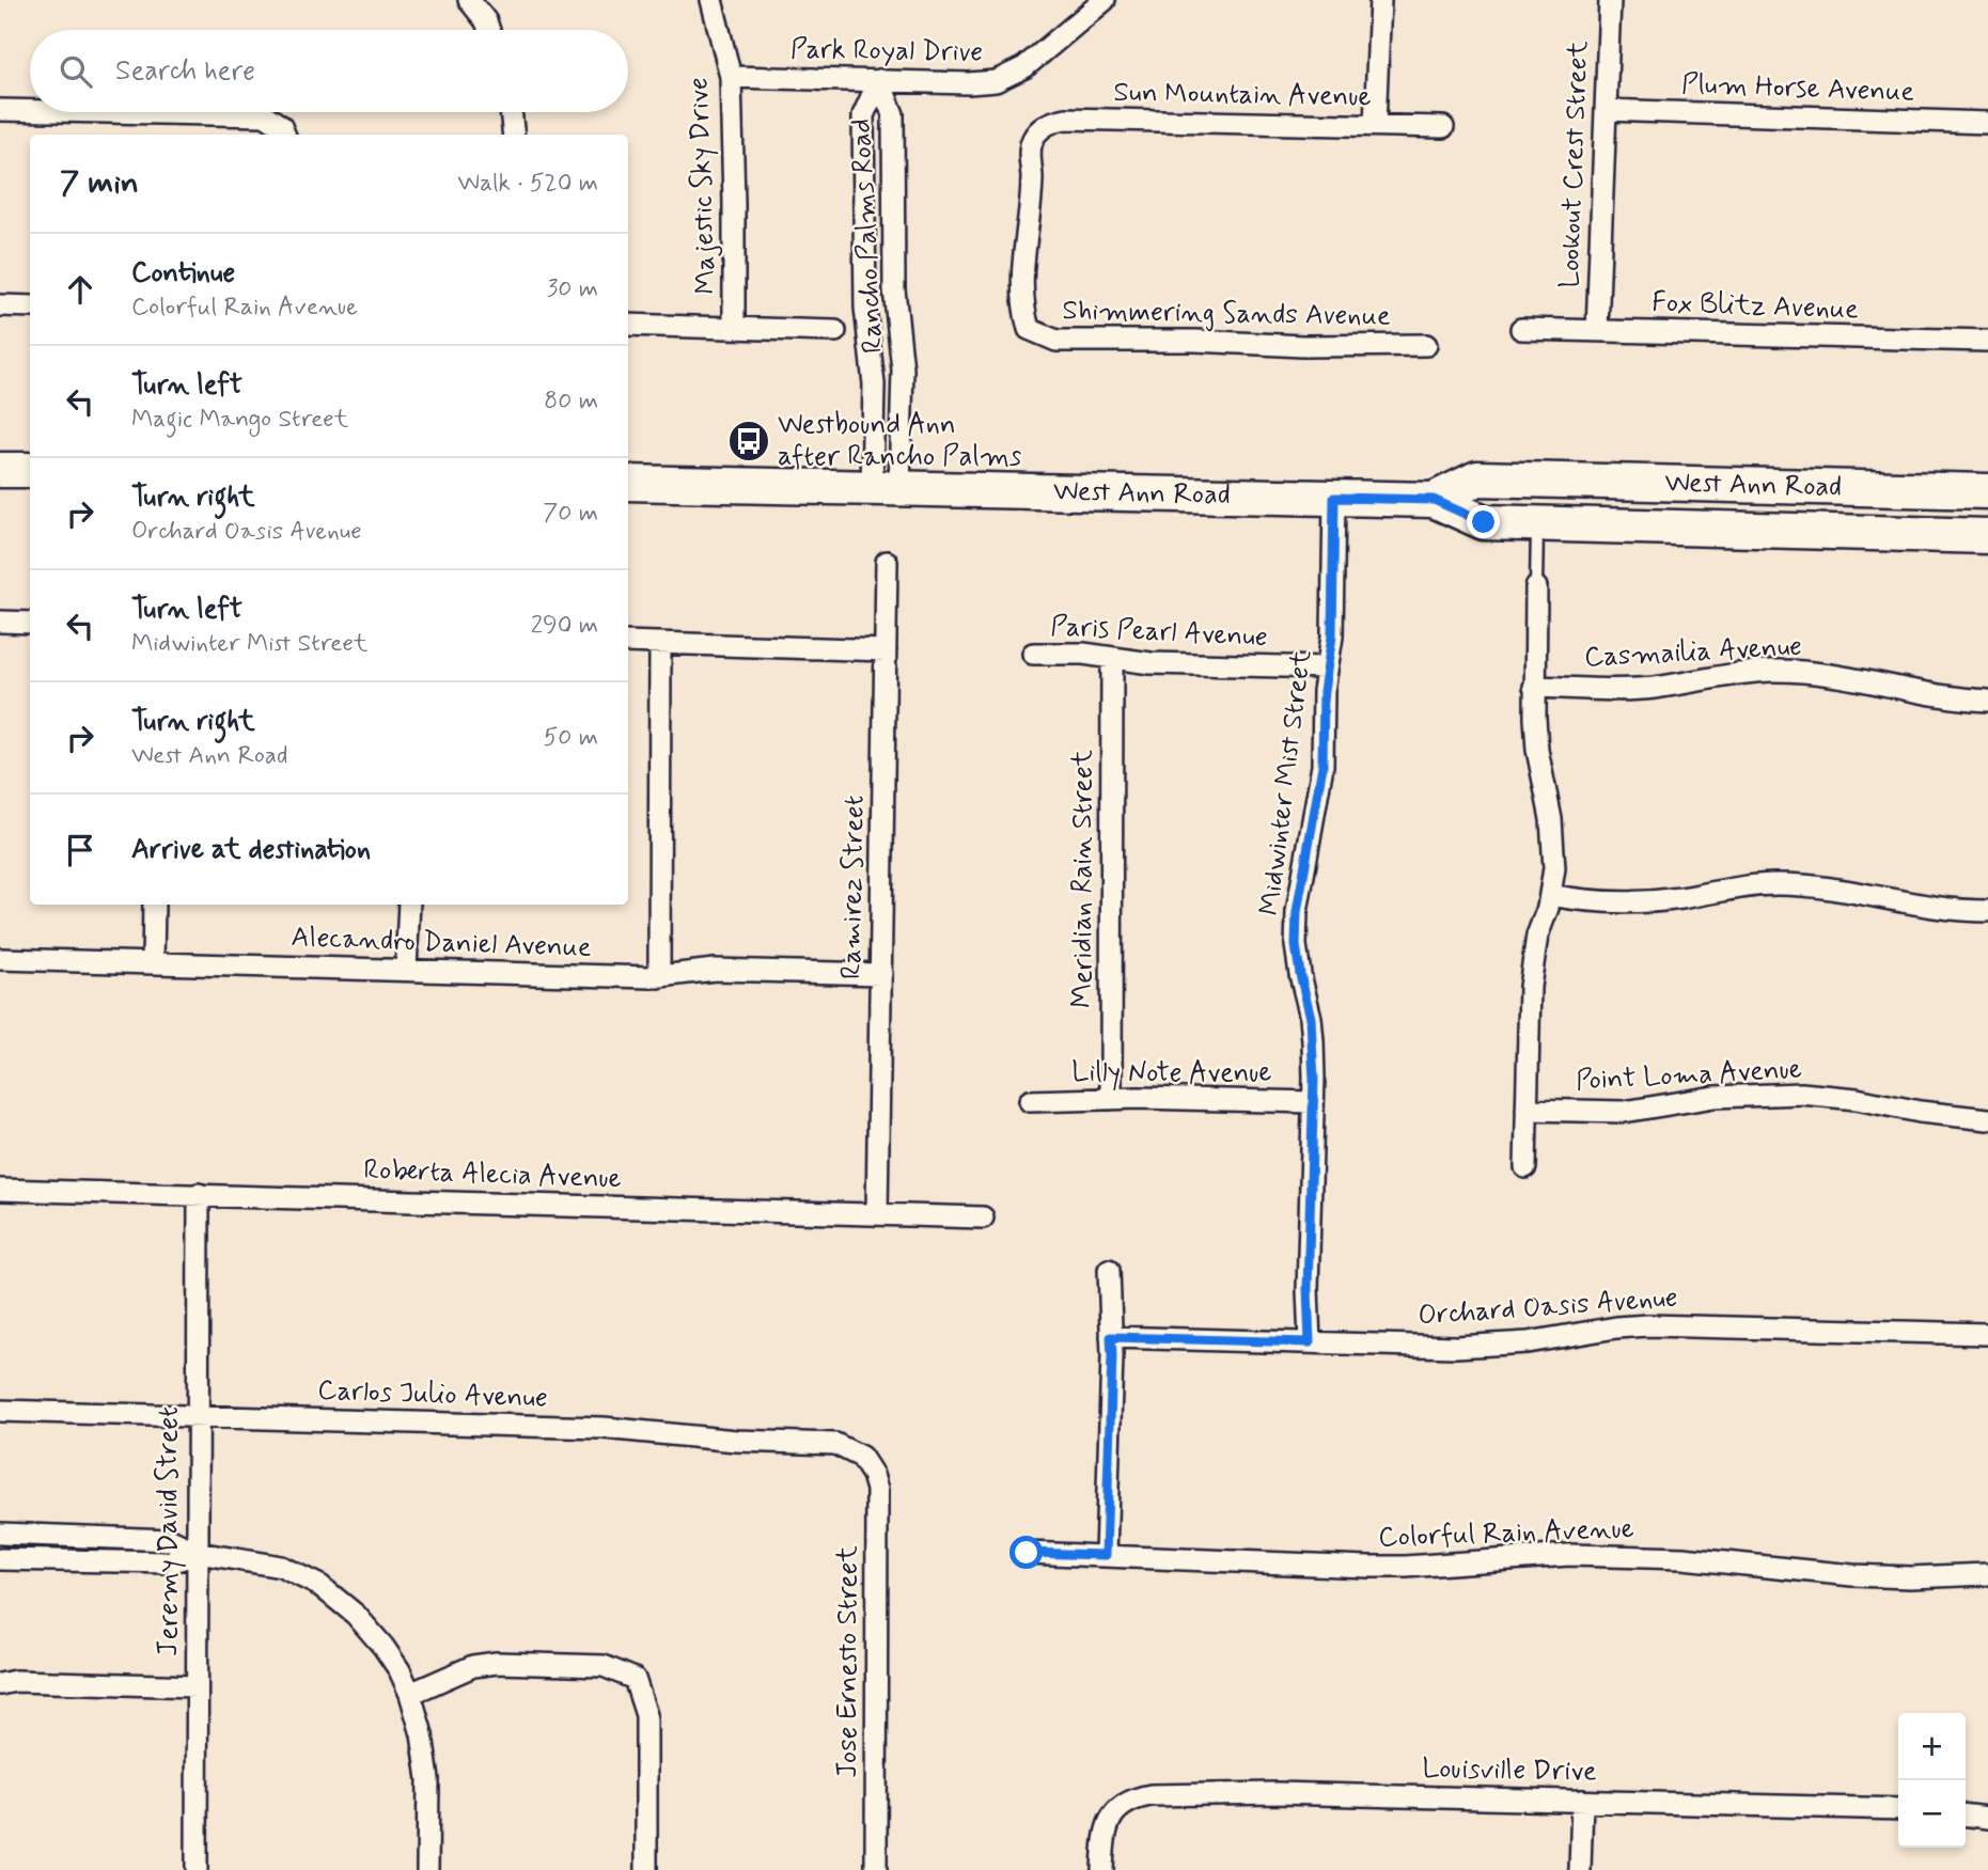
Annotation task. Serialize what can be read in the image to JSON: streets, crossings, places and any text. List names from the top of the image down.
{
  "streets": {
    "main road": ["West Ann Road"],
    "street": [
      "Park Royal Drive",
      "Plum Horse Avenue",
      "Sun Mountain Avenue",
      "Lookout Crest Street",
      "Majestic Sky Drive",
      "Rancho Palms Road",
      "Fox Blitz Avenue",
      "Shimmering Sands Avenue",
      "Paris Pearl Avenue",
      "Casmailia Avenue",
      "Midwinter Mist Street",
      "Meridian Rain Street",
      "Ramirez Street",
      "Alecandro Daniel Avenue",
      "Lilly Note Avenue",
      "Point Loma Avenue",
      "Roberta Alecia Avenue",
      "Orchard Oasis Avenue",
      "Carlos Julio Avenue",
      "Jeremy David Street",
      "Colorful Rain Avenue",
      "Jose Ernesto Street",
      "Louisville Drive"
    ]
  },
  "crossings": [
    ["Park Royal Drive", "Majestic Sky Drive"],
    ["Park Royal Drive", "Rancho Palms Road"],
    ["Plum Horse Avenue", "Lookout Crest Street"],
    ["Sun Mountain Avenue", "Shimmering Sands Avenue"],
    ["Lookout Crest Street", "Fox Blitz Avenue"],
    ["Rancho Palms Road", "West Ann Road"],
    ["West Ann Road", "Midwinter Mist Street"],
    ["Paris Pearl Avenue", "Midwinter Mist Street"],
    ["Paris Pearl Avenue", "Meridian Rain Street"],
    ["Midwinter Mist Street", "Lilly Note Avenue"],
    ["Midwinter Mist Street", "Orchard Oasis Avenue"],
    ["Meridian Rain Street", "Lilly Note Avenue"],
    ["Ramirez Street", "Alecandro Daniel Avenue"],
    ["Ramirez Street", "Roberta Alecia Avenue"],
    ["Roberta Alecia Avenue", "Jeremy David Street"],
    ["Carlos Julio Avenue", "Jeremy David Street"],
    ["Carlos Julio Avenue", "Jose Ernesto Street"]
  ],
  "places": {
    "bus stop": ["Westbound Ann after Rancho Palms"]
  },
  "page": {
    "search": "Search here",
    "heading": ["7 min", "Walk · 520 m"],
    "list": [
      ["Continue", "Colorful Rain Avenue", "30 m"],
      ["Turn left", "Magic Mango Street", "80 m"],
      ["Turn right", "Orchard Oasis Avenue", "70 m"],
      ["Turn left", "Midwinter Mist Street", "290 m"],
      ["Turn right", "West Ann Road", "50 m"],
      "Arrive at destination"
    ],
    "map_buttons": ["+", "−"]
  }
}
